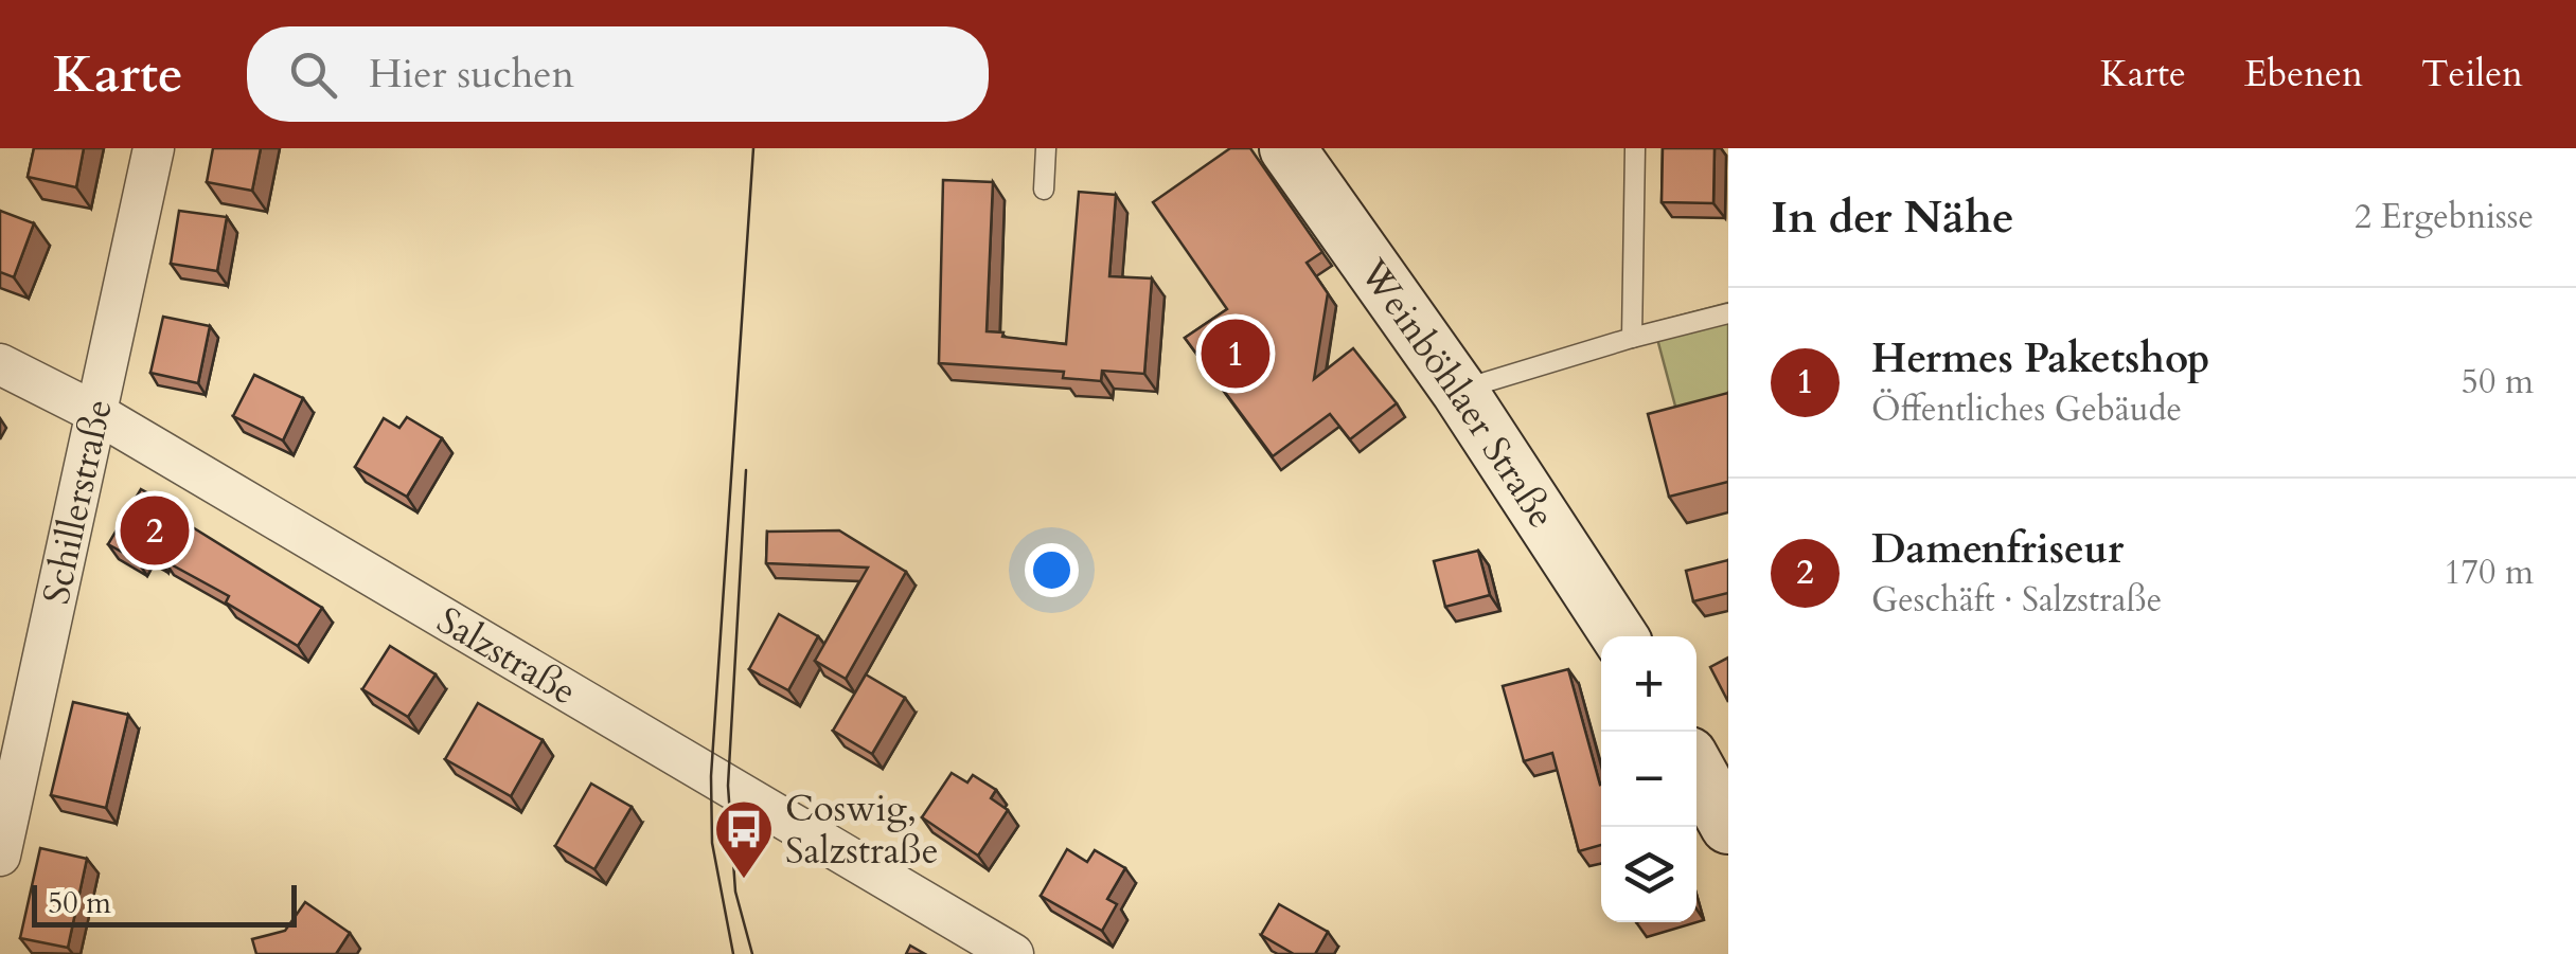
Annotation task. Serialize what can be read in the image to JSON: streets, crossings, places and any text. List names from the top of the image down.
{
  "streets": {
    "main road": ["Weinböhlaer Straße"],
    "street": ["Schillerstraße", "Salzstraße"]
  },
  "crossings": [
    ["Schillerstraße", "Salzstraße"]
  ],
  "places": {
    "bus stop": ["Coswig, Salzstraße"]
  },
  "scale_bar": "50 m",
  "page": {
    "header": "Karte",
    "search": "Hier suchen",
    "nav": ["Karte", "Ebenen", "Teilen"],
    "heading": ["In der Nähe", "2 Ergebnisse"],
    "list": [
      {
        "mark": "1",
        "name": "Hermes Paketshop",
        "note": "Öffentliches Gebäude",
        "value": "50 m"
      },
      {
        "mark": "2",
        "name": "Damenfriseur",
        "note": "Geschäft · Salzstraße",
        "value": "170 m"
      }
    ],
    "pins": ["1", "2"],
    "map_buttons": ["+", "−"],
    "scale": "50 m"
  }
}
